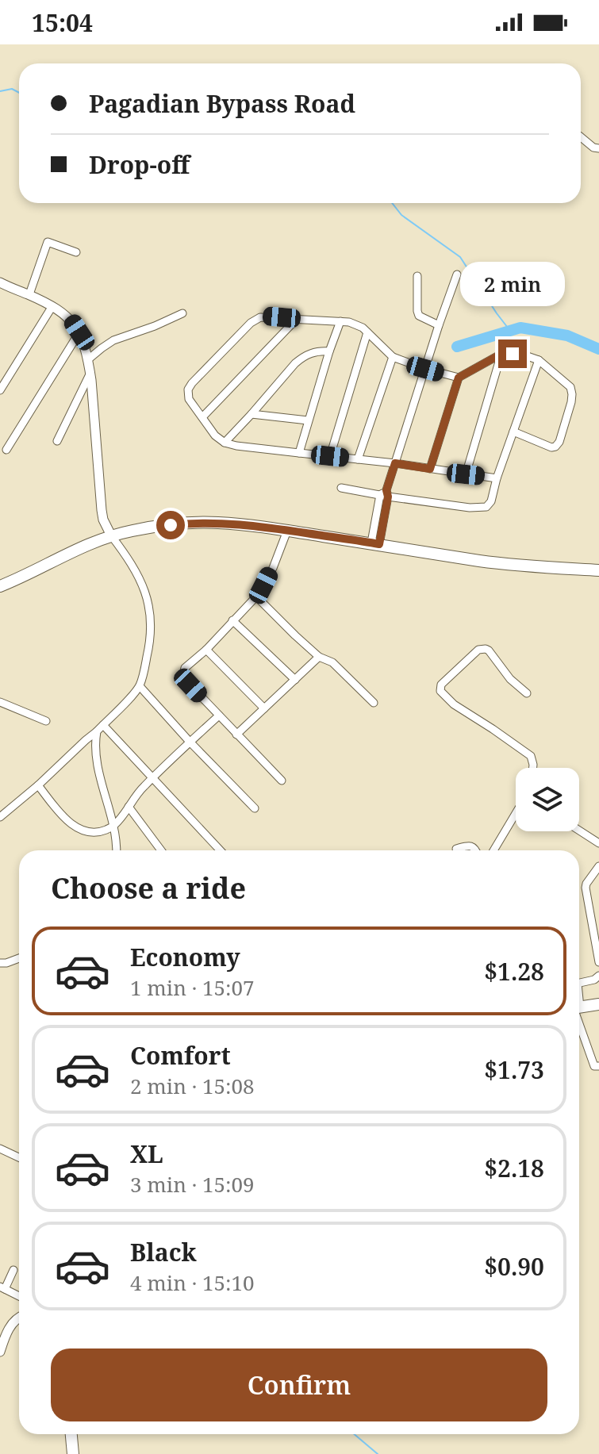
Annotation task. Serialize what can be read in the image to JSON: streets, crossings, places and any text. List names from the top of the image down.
{
  "page": {
    "status": "15:04",
    "banner": ["Pagadian Bypass Road", "Drop-off"],
    "bubble": "2 min",
    "heading": "Choose a ride",
    "list": [
      {
        "name": "Economy",
        "note": "1 min · 15:07",
        "value": "$1.28"
      },
      {
        "name": "Comfort",
        "note": "2 min · 15:08",
        "value": "$1.73"
      },
      {
        "name": "XL",
        "note": "3 min · 15:09",
        "value": "$2.18"
      },
      {
        "name": "Black",
        "note": "4 min · 15:10",
        "value": "$0.90"
      }
    ],
    "buttons": "Confirm"
  }
}
